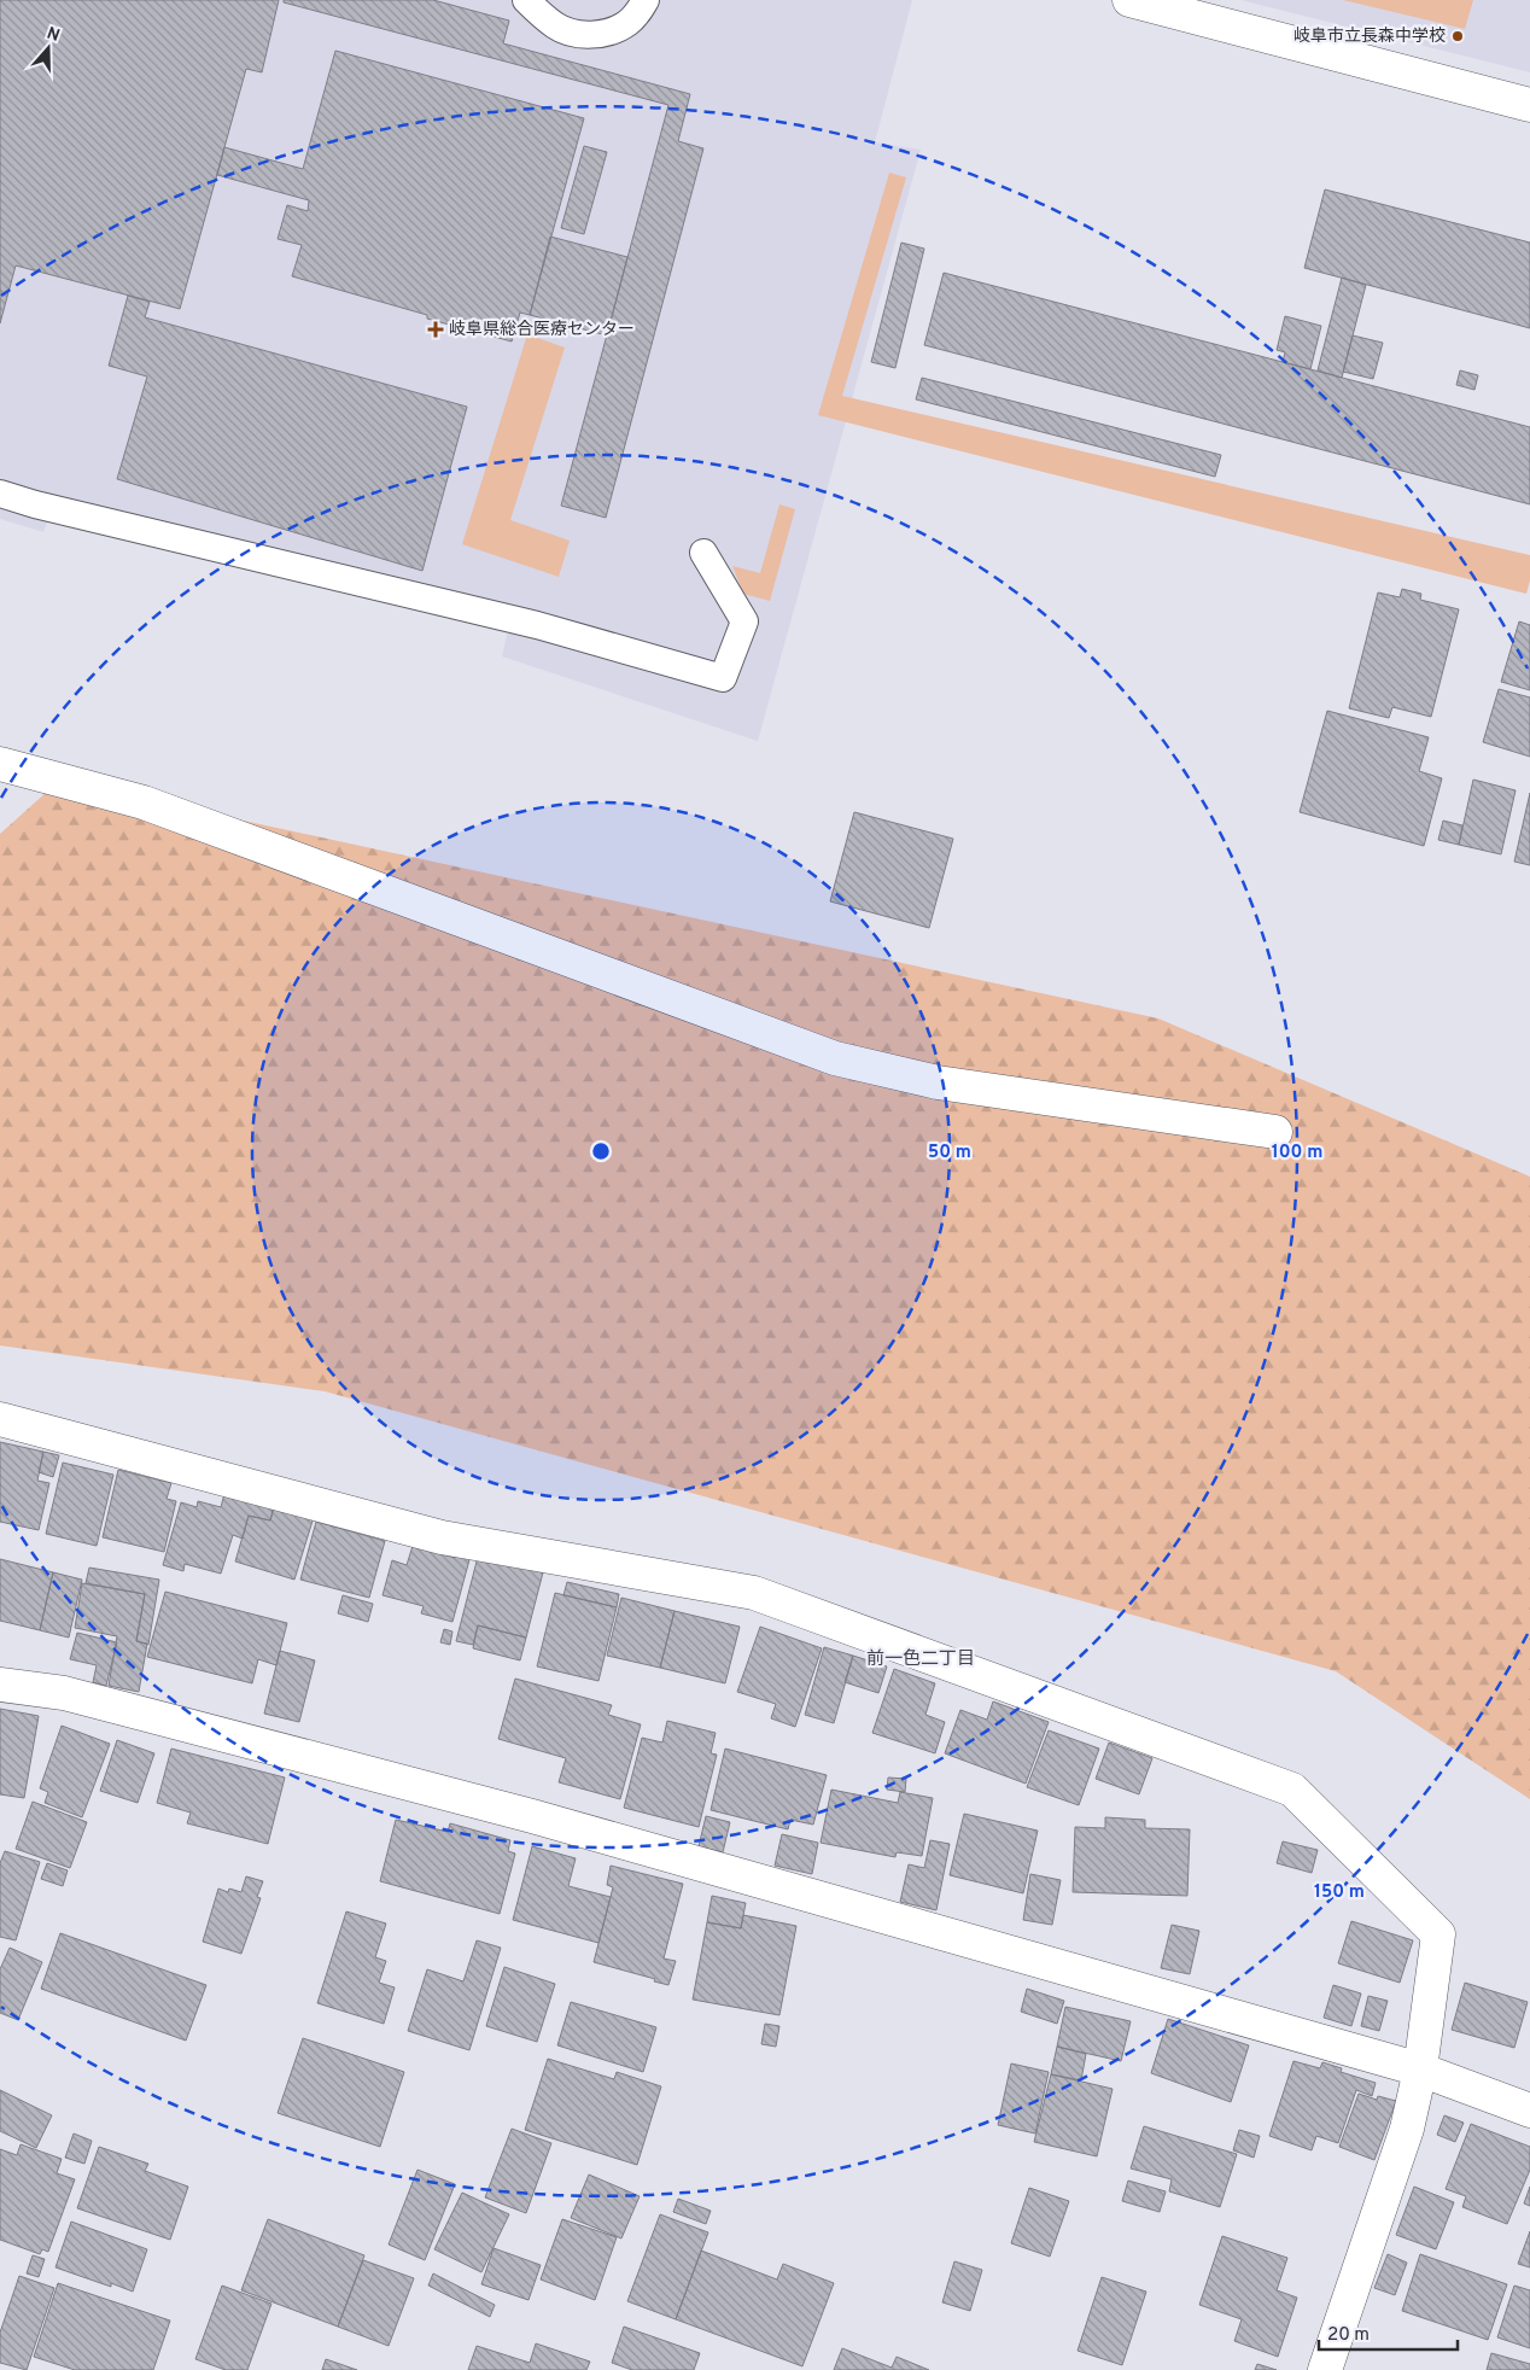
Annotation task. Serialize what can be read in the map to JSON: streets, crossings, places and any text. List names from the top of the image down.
{
  "districts": ["前一色二丁目"],
  "places": {
    "other": ["岐阜市立長森中学校"],
    "health": ["岐阜県総合医療センター"]
  },
  "scale_bar": "20 m",
  "north": "top",
  "rings": ["50 m", "100 m", "150 m"]
}
